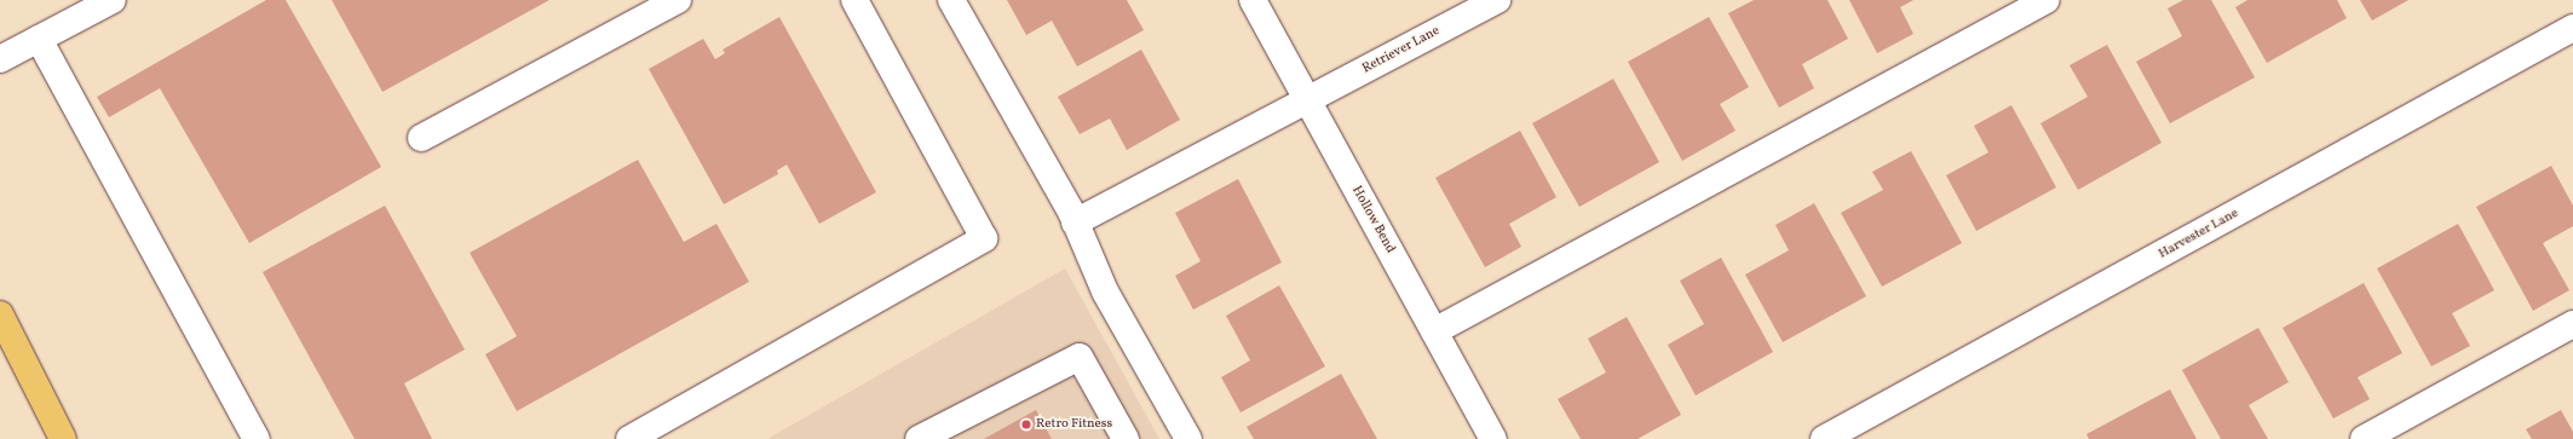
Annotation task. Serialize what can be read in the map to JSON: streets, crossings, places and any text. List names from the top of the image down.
{
  "streets": {
    "street": ["Retriever Lane", "Hollow Bend", "Harvester Lane"]
  },
  "crossings": [
    ["Retriever Lane", "Hollow Bend"]
  ],
  "places": ["Retro Fitness"]
}
